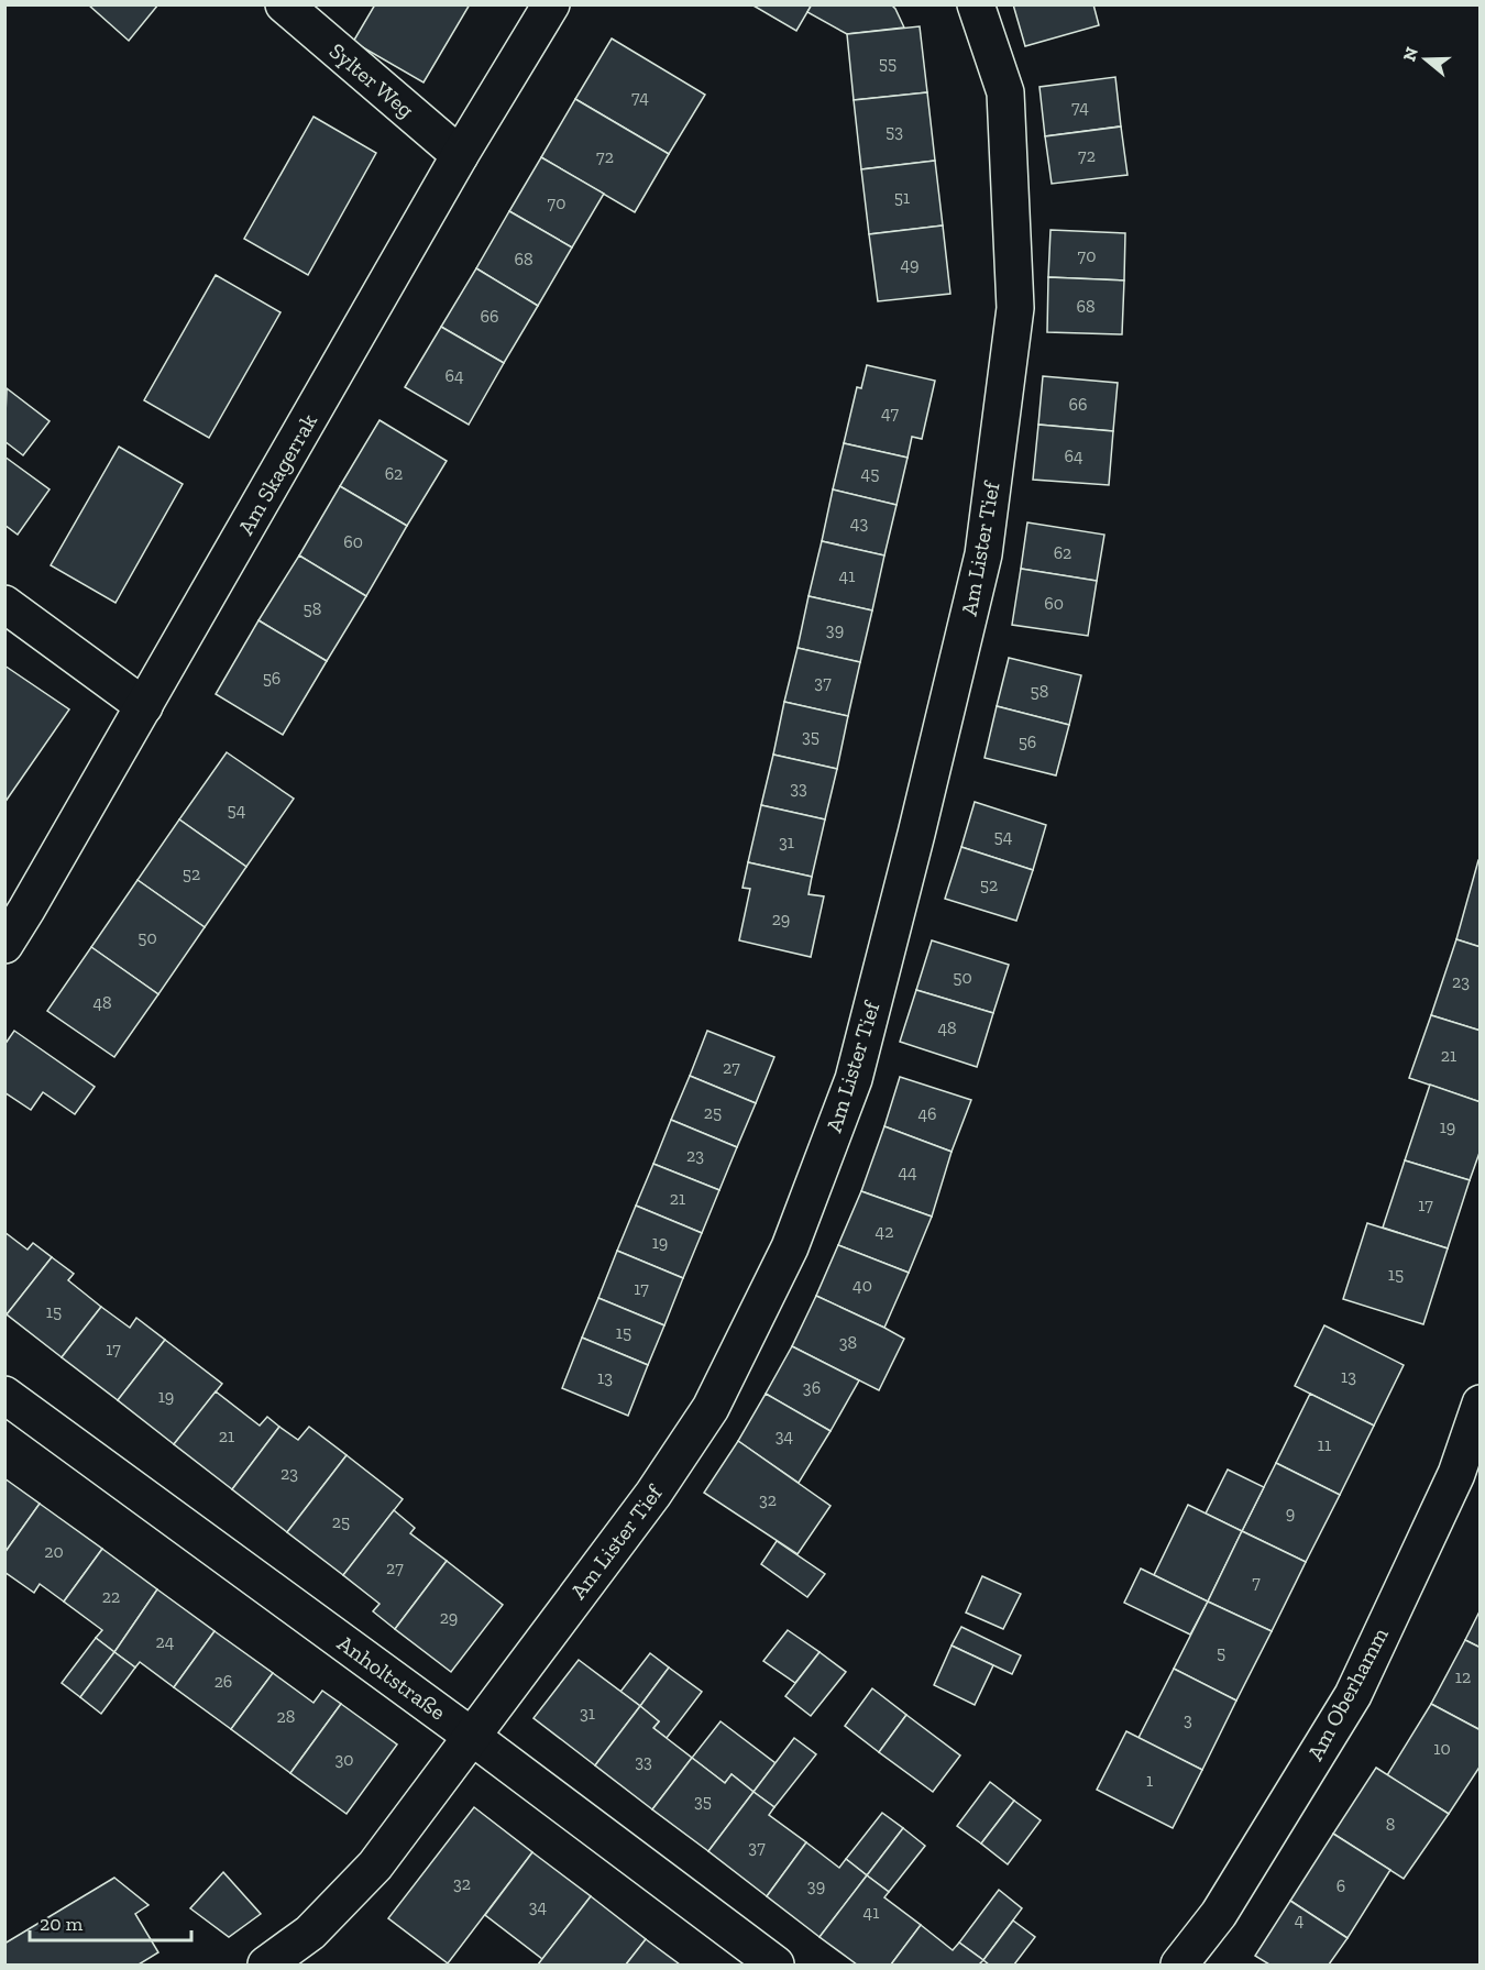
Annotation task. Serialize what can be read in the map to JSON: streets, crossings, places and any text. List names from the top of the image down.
{
  "streets": {
    "street": [
      "Sylter Weg",
      "Am Skagerrak",
      "Am Lister Tief",
      "Anholtstraße",
      "Am Oberhamm"
    ]
  },
  "crossings": [
    ["Sylter Weg", "Am Skagerrak"],
    ["Am Lister Tief", "Anholtstraße"]
  ],
  "house_numbers": [
    "55",
    "74",
    "74",
    "53",
    "72",
    "72",
    "51",
    "70",
    "70",
    "68",
    "49",
    "68",
    "66",
    "64",
    "66",
    "47",
    "64",
    "62",
    "45",
    "43",
    "60",
    "62",
    "41",
    "60",
    "58",
    "39",
    "56",
    "37",
    "58",
    "35",
    "56",
    "33",
    "54",
    "54",
    "31",
    "52",
    "52",
    "29",
    "50",
    "50",
    "23",
    "48",
    "48",
    "21",
    "27",
    "25",
    "46",
    "19",
    "23",
    "44",
    "21",
    "17",
    "42",
    "19",
    "15",
    "40",
    "17",
    "15",
    "15",
    "38",
    "17",
    "13",
    "13",
    "36",
    "19",
    "21",
    "34",
    "11",
    "23",
    "32",
    "9",
    "25",
    "20",
    "27",
    "7",
    "22",
    "29",
    "24",
    "5",
    "12",
    "26",
    "31",
    "28",
    "3",
    "10",
    "30",
    "33",
    "1",
    "35",
    "8",
    "37",
    "32",
    "39",
    "6",
    "34",
    "41",
    "4"
  ],
  "scale_bar": "20 m",
  "north": "left"
}
